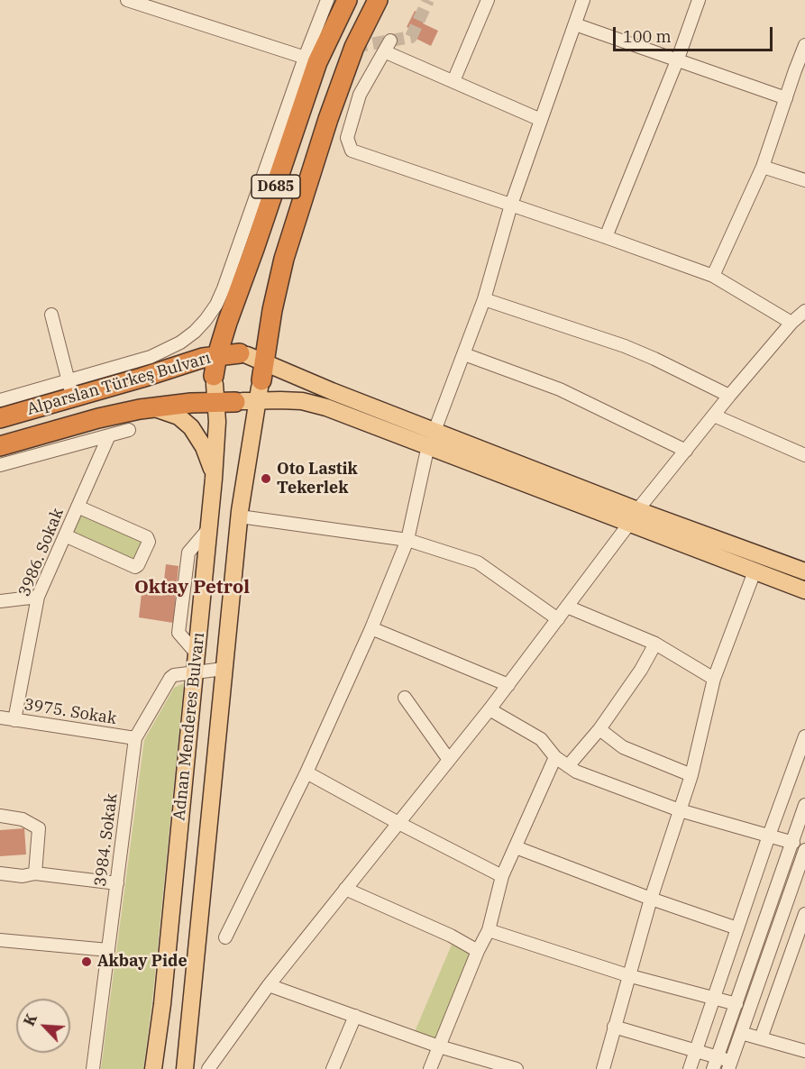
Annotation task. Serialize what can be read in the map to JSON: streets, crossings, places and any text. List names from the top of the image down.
{
  "streets": {
    "highway": ["D685", "Alparslan Türkeş Bulvarı", "Adnan Menderes Bulvarı"],
    "street": ["3986. Sokak", "3975. Sokak", "3984. Sokak"]
  },
  "crossings": [
    ["D685", "Alparslan Türkeş Bulvarı"],
    ["D685", "Adnan Menderes Bulvarı"],
    ["Alparslan Türkeş Bulvarı", "Adnan Menderes Bulvarı"],
    ["3986. Sokak", "3975. Sokak"],
    ["3975. Sokak", "3984. Sokak"],
    ["Adnan Menderes Bulvarı", "3984. Sokak"]
  ],
  "districts": ["Oktay Petrol"],
  "places": ["Oto Lastik Tekerlek", "Akbay Pide"],
  "scale_bar": "100 m",
  "north": "top left"
}
